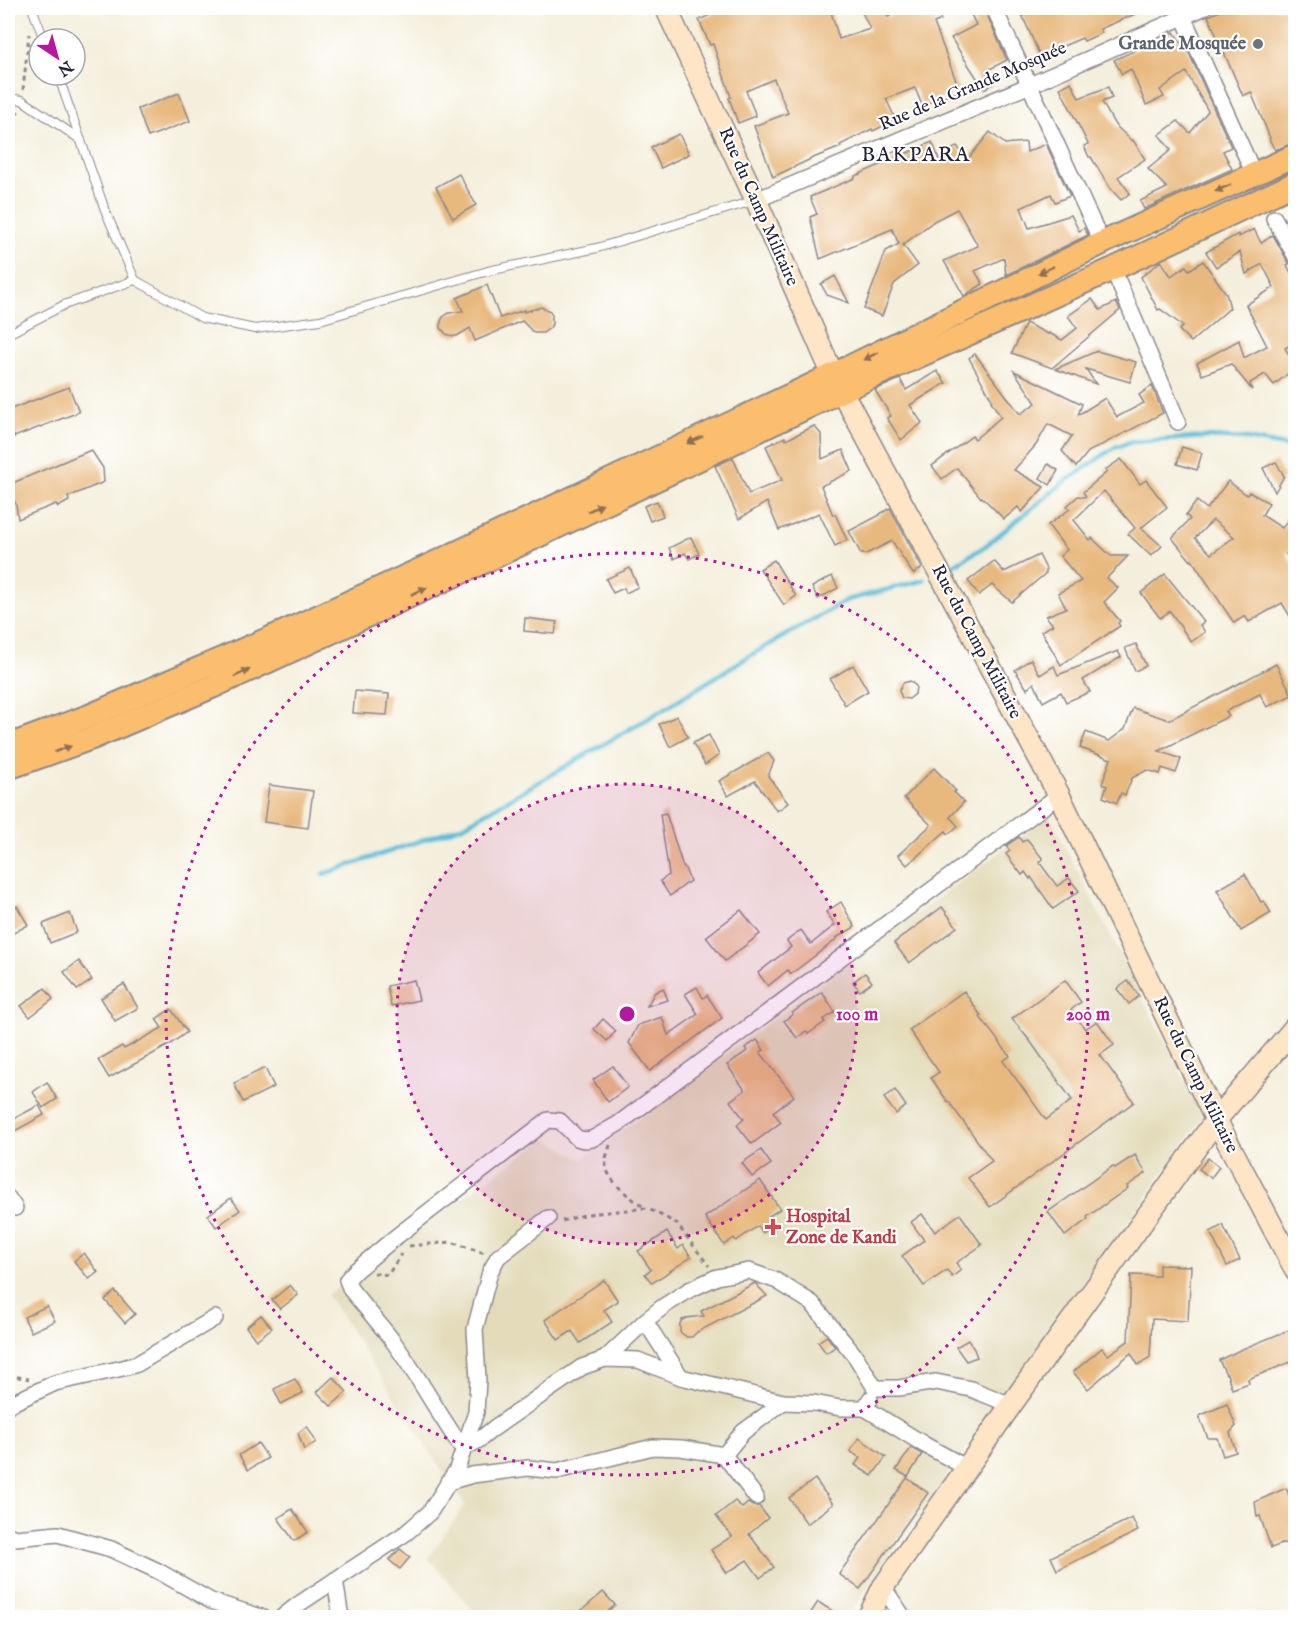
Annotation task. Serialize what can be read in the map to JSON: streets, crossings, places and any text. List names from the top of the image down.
{
  "streets": {
    "street": ["Rue de la Grande Mosquée", "Rue du Camp Militaire"]
  },
  "crossings": [
    ["Rue de la Grande Mosquée", "Rue du Camp Militaire"]
  ],
  "districts": ["BAKPARA"],
  "places": {
    "other": ["Grande Mosquée"],
    "health": ["Hospital Zone de Kandi"]
  },
  "north": "bottom right",
  "rings": ["100 m", "200 m"]
}
